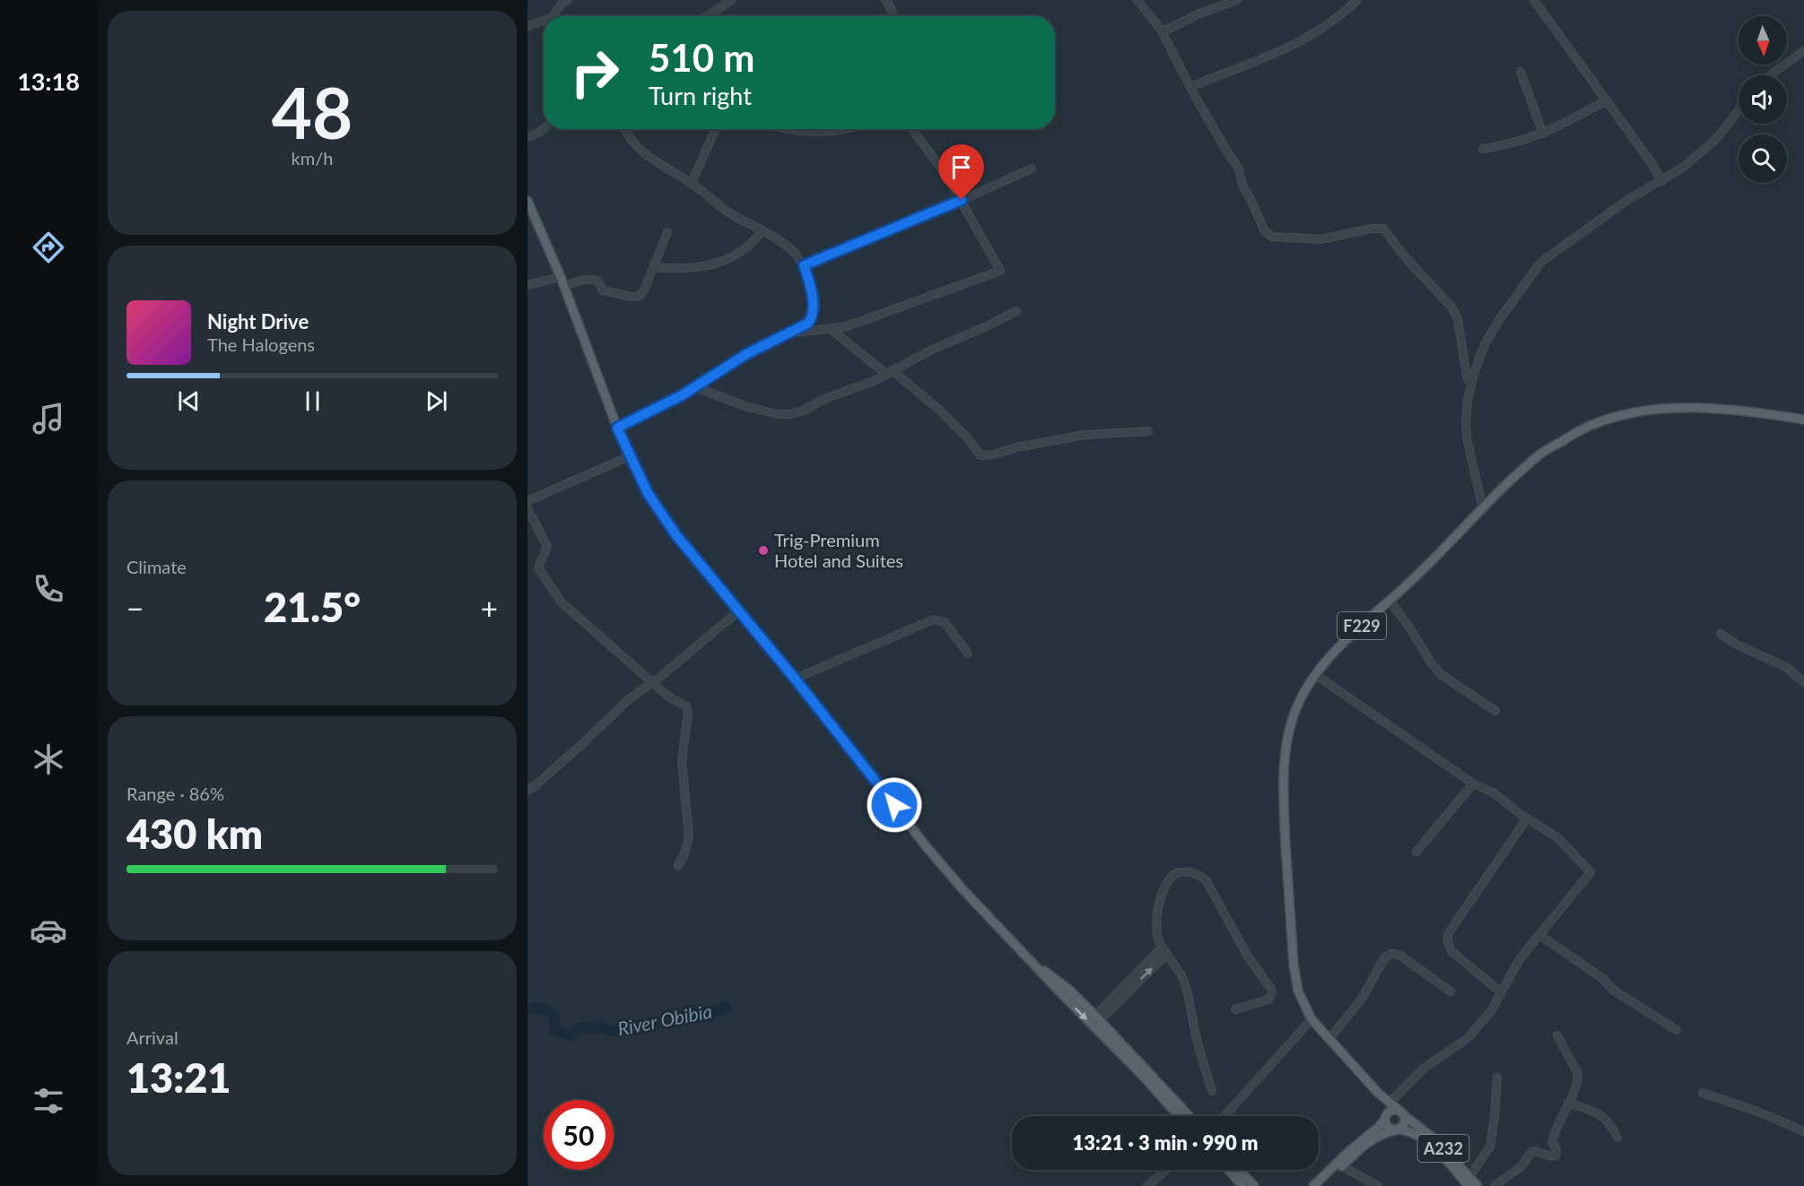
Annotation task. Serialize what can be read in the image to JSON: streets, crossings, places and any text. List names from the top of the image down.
{
  "streets": {
    "main road": ["F229", "A232"]
  },
  "crossings": [
    ["F229", "A232"]
  ],
  "water": ["River Obibia"],
  "places": ["Trig-Premium Hotel and Suites"],
  "north": "bottom",
  "page": {
    "tabs": "13:18",
    "tile": [
      ["48", "km/h"],
      "Climate",
      ["Range · 86%", "430 km"],
      ["Arrival", "13:21"]
    ],
    "turn": ["510 m", "Turn right"],
    "song": ["Night Drive", "The Halogens"],
    "heat": ["−", "21.5°", "+"],
    "limit": "50",
    "trip": "13:21 · 3 min · 990 m"
  }
}
